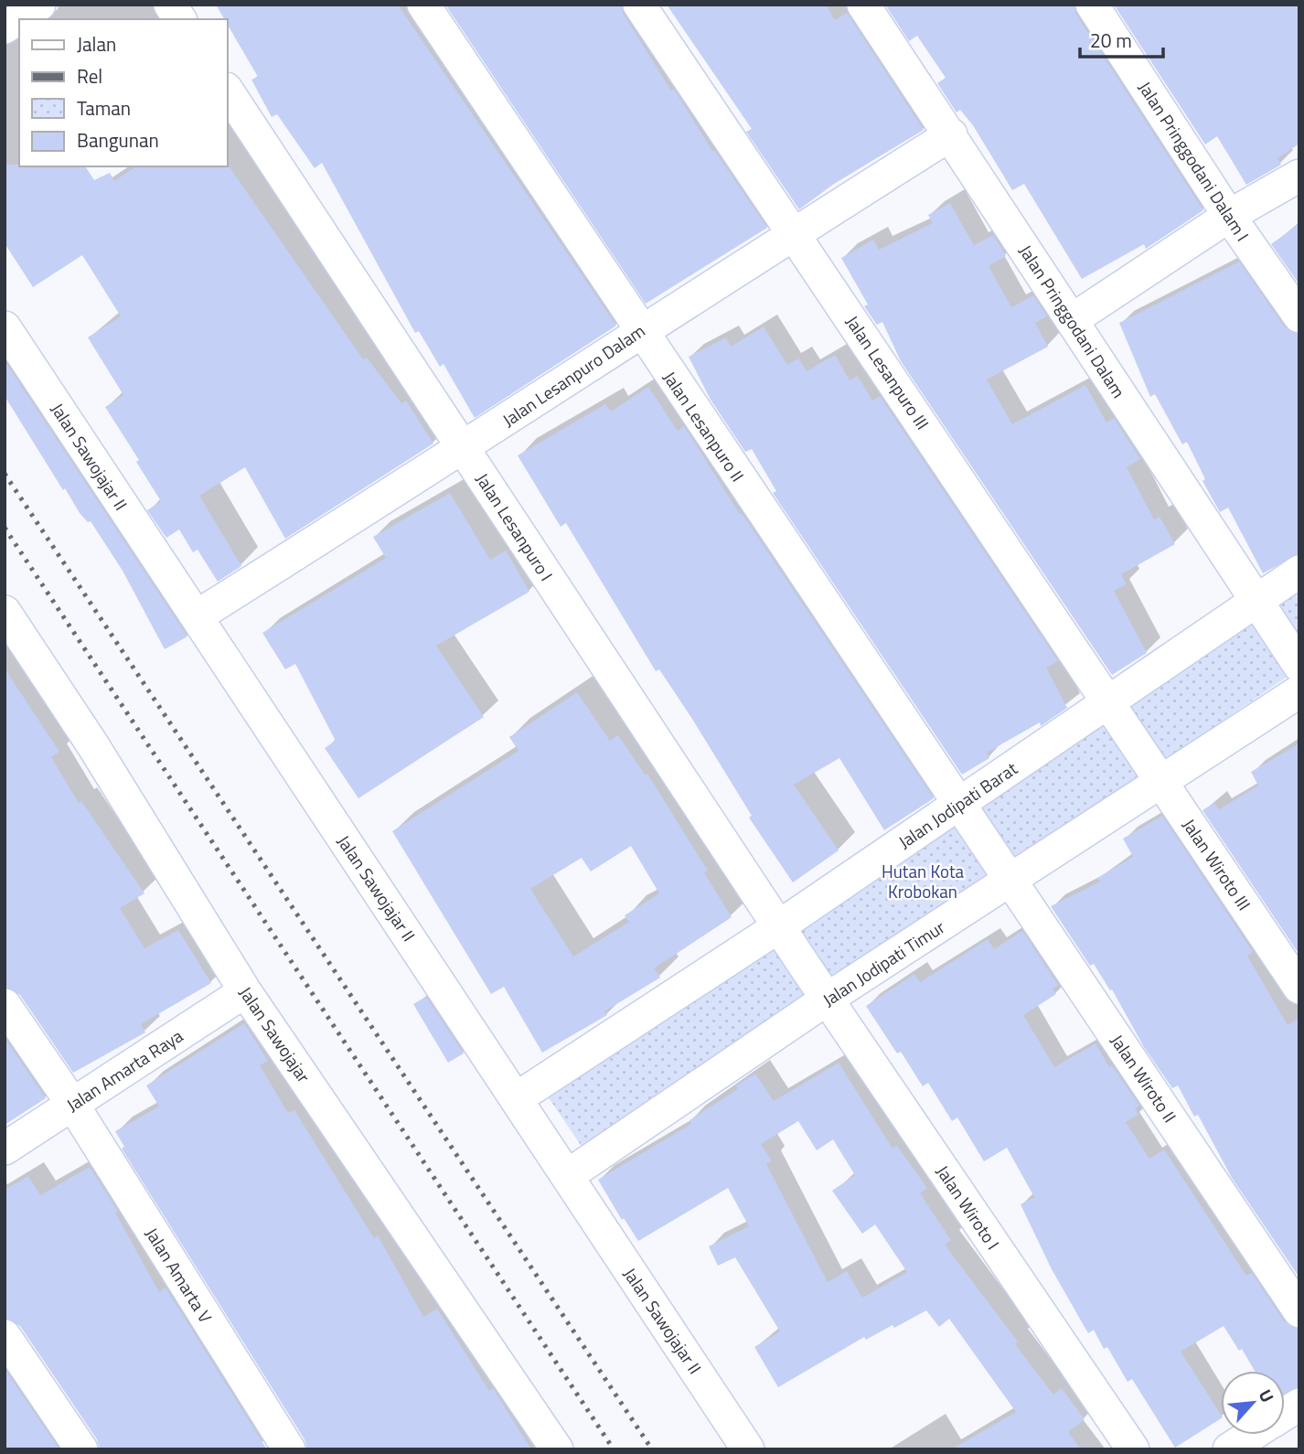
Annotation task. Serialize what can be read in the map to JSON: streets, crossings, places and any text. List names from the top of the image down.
{
  "streets": {
    "street": [
      "Jalan Pringgodani Dalam I",
      "Jalan Pringgodani Dalam",
      "Jalan Lesanpuro III",
      "Jalan Lesanpuro Dalam",
      "Jalan Lesanpuro II",
      "Jalan Sawojajar II",
      "Jalan Lesanpuro I",
      "Jalan Jodipati Barat",
      "Jalan Wiroto III",
      "Jalan Jodipati Timur",
      "Jalan Sawojajar",
      "Jalan Amarta Raya",
      "Jalan Wiroto II",
      "Jalan Wiroto I",
      "Jalan Amarta V"
    ]
  },
  "crossings": [
    ["Jalan Pringgodani Dalam", "Jalan Lesanpuro Dalam"],
    ["Jalan Pringgodani Dalam", "Jalan Jodipati Barat"],
    ["Jalan Lesanpuro III", "Jalan Lesanpuro Dalam"],
    ["Jalan Lesanpuro III", "Jalan Jodipati Barat"],
    ["Jalan Lesanpuro III", "Jalan Wiroto III"],
    ["Jalan Lesanpuro Dalam", "Jalan Lesanpuro II"],
    ["Jalan Lesanpuro Dalam", "Jalan Sawojajar II"],
    ["Jalan Lesanpuro Dalam", "Jalan Lesanpuro I"],
    ["Jalan Lesanpuro II", "Jalan Jodipati Barat"],
    ["Jalan Lesanpuro II", "Jalan Wiroto II"],
    ["Jalan Sawojajar II", "Jalan Jodipati Barat"],
    ["Jalan Sawojajar II", "Jalan Jodipati Timur"],
    ["Jalan Lesanpuro I", "Jalan Jodipati Barat"],
    ["Jalan Lesanpuro I", "Jalan Wiroto I"],
    ["Jalan Wiroto III", "Jalan Jodipati Timur"],
    ["Jalan Jodipati Timur", "Jalan Wiroto II"],
    ["Jalan Jodipati Timur", "Jalan Wiroto I"],
    ["Jalan Sawojajar", "Jalan Amarta Raya"],
    ["Jalan Amarta Raya", "Jalan Amarta V"]
  ],
  "parks": ["Hutan Kota Krobokan"],
  "legend": [
    "Jalan",
    "Rel",
    "Taman",
    "Bangunan"
  ],
  "scale_bar": "20 m",
  "north": "top right"
}
